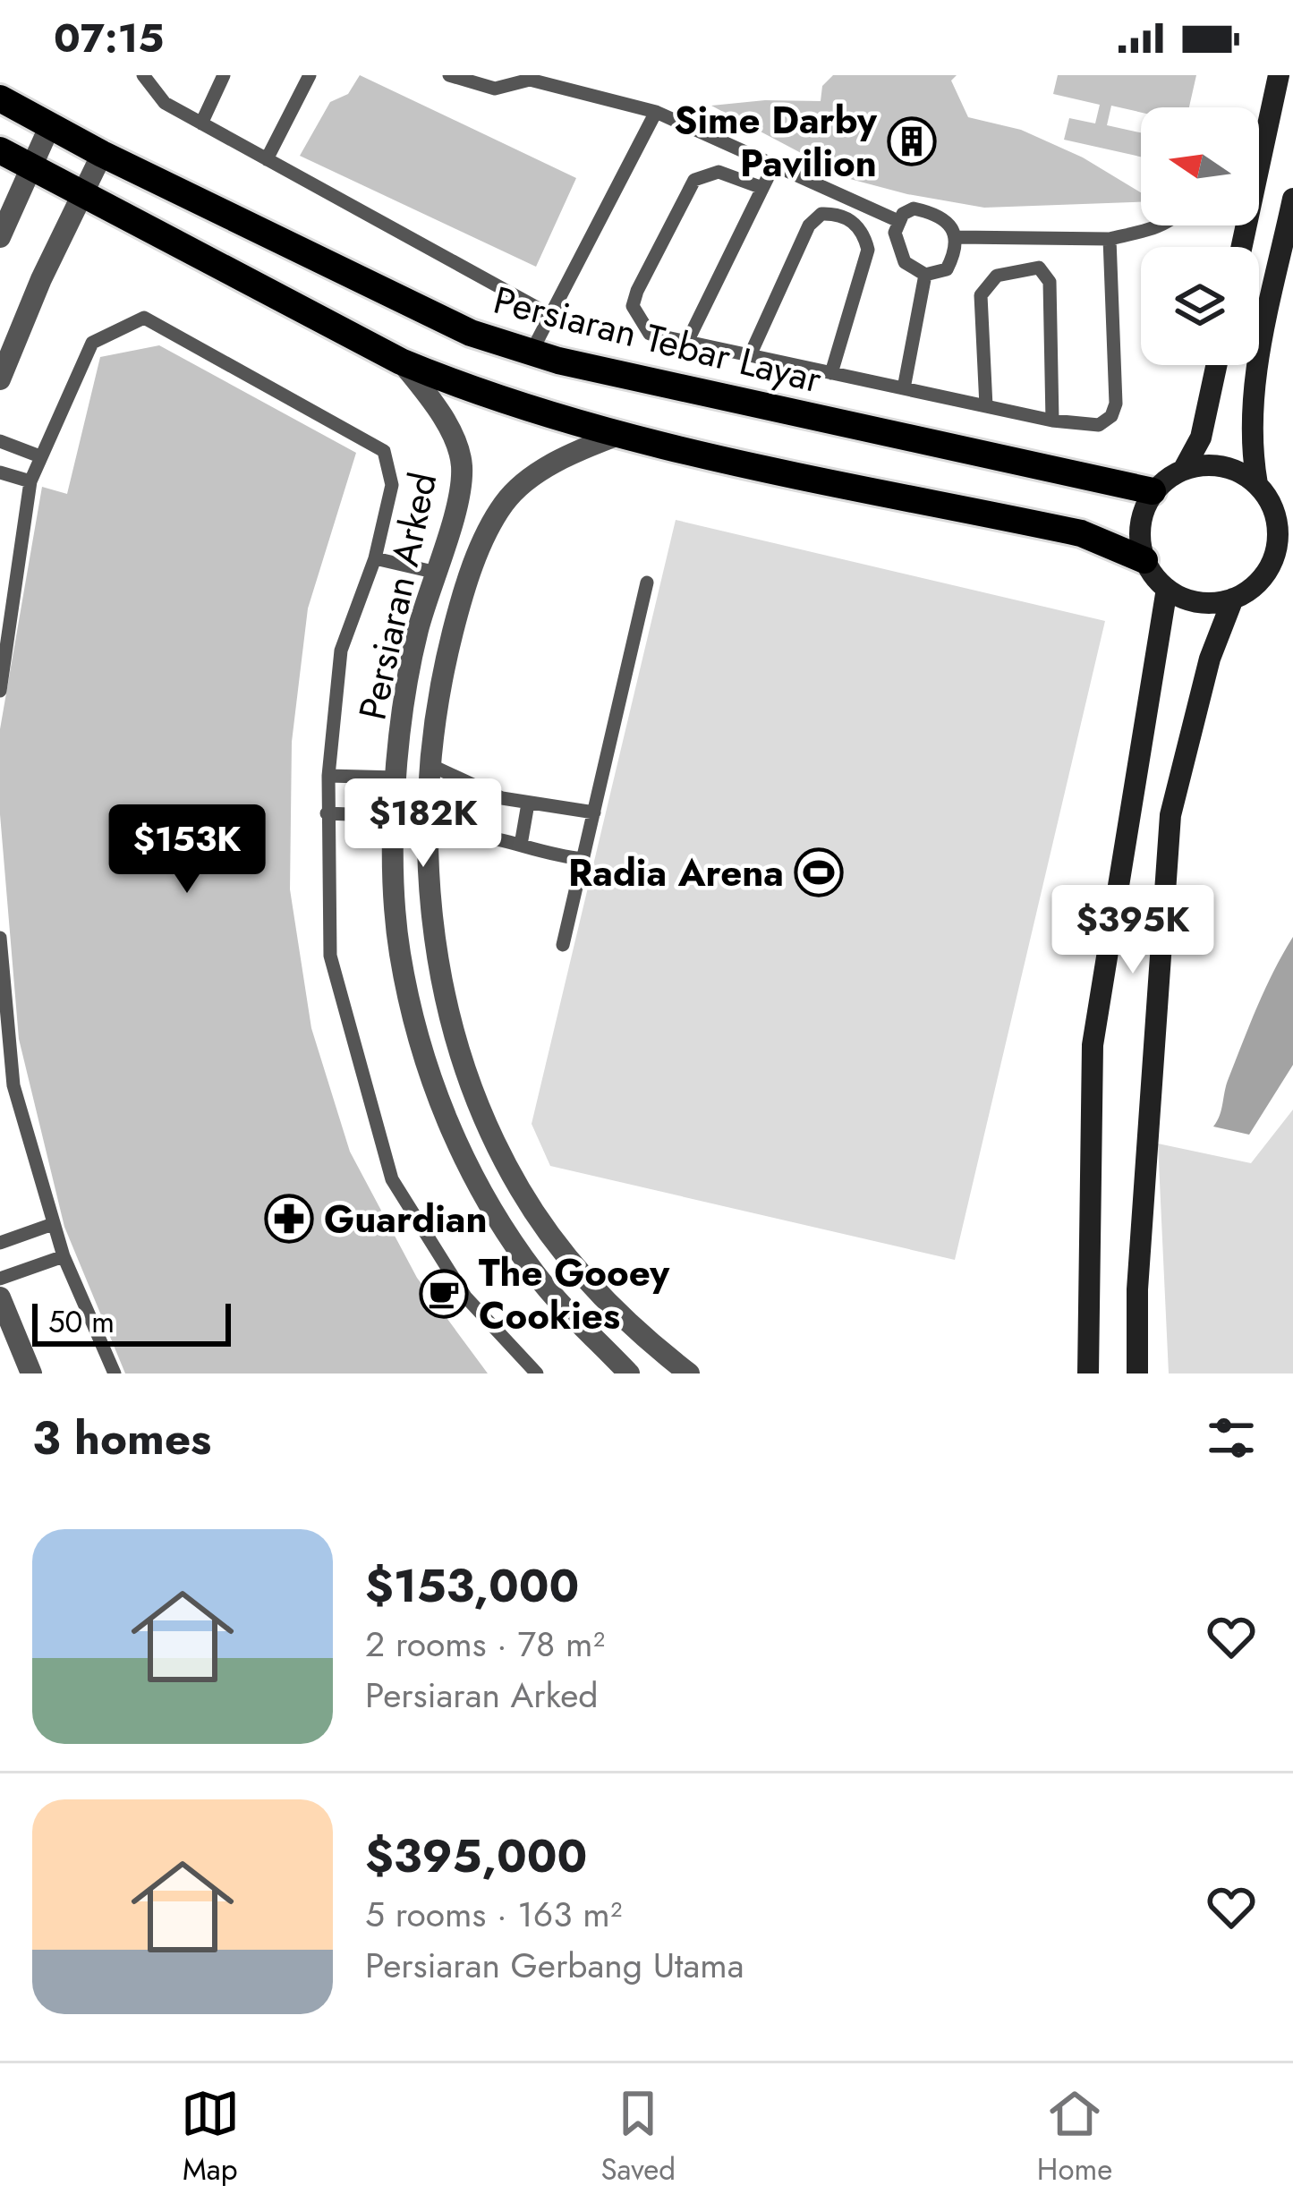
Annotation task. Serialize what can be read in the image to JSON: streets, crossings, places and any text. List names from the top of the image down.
{
  "streets": {
    "main road": ["Persiaran Tebar Layar"],
    "street": ["Persiaran Arked"]
  },
  "places": {
    "building": ["Sime Darby Pavilion"],
    "sports": ["Radia Arena"],
    "pharmacy": ["Guardian"],
    "cafe": ["The Gooey Cookies"]
  },
  "scale_bar": "50 m",
  "north": "left",
  "page": {
    "status": "07:15",
    "price": ["$182K", "$153K", "$395K"],
    "scale": "50 m",
    "heading": "3 homes",
    "list": [
      {
        "name": "$153,000",
        "note": "2 rooms · 78 m² · Persiaran Arked"
      },
      {
        "name": "$395,000",
        "note": "5 rooms · 163 m² · Persiaran Gerbang Utama"
      }
    ],
    "tabs": ["Map", "Saved", "Home"]
  }
}
